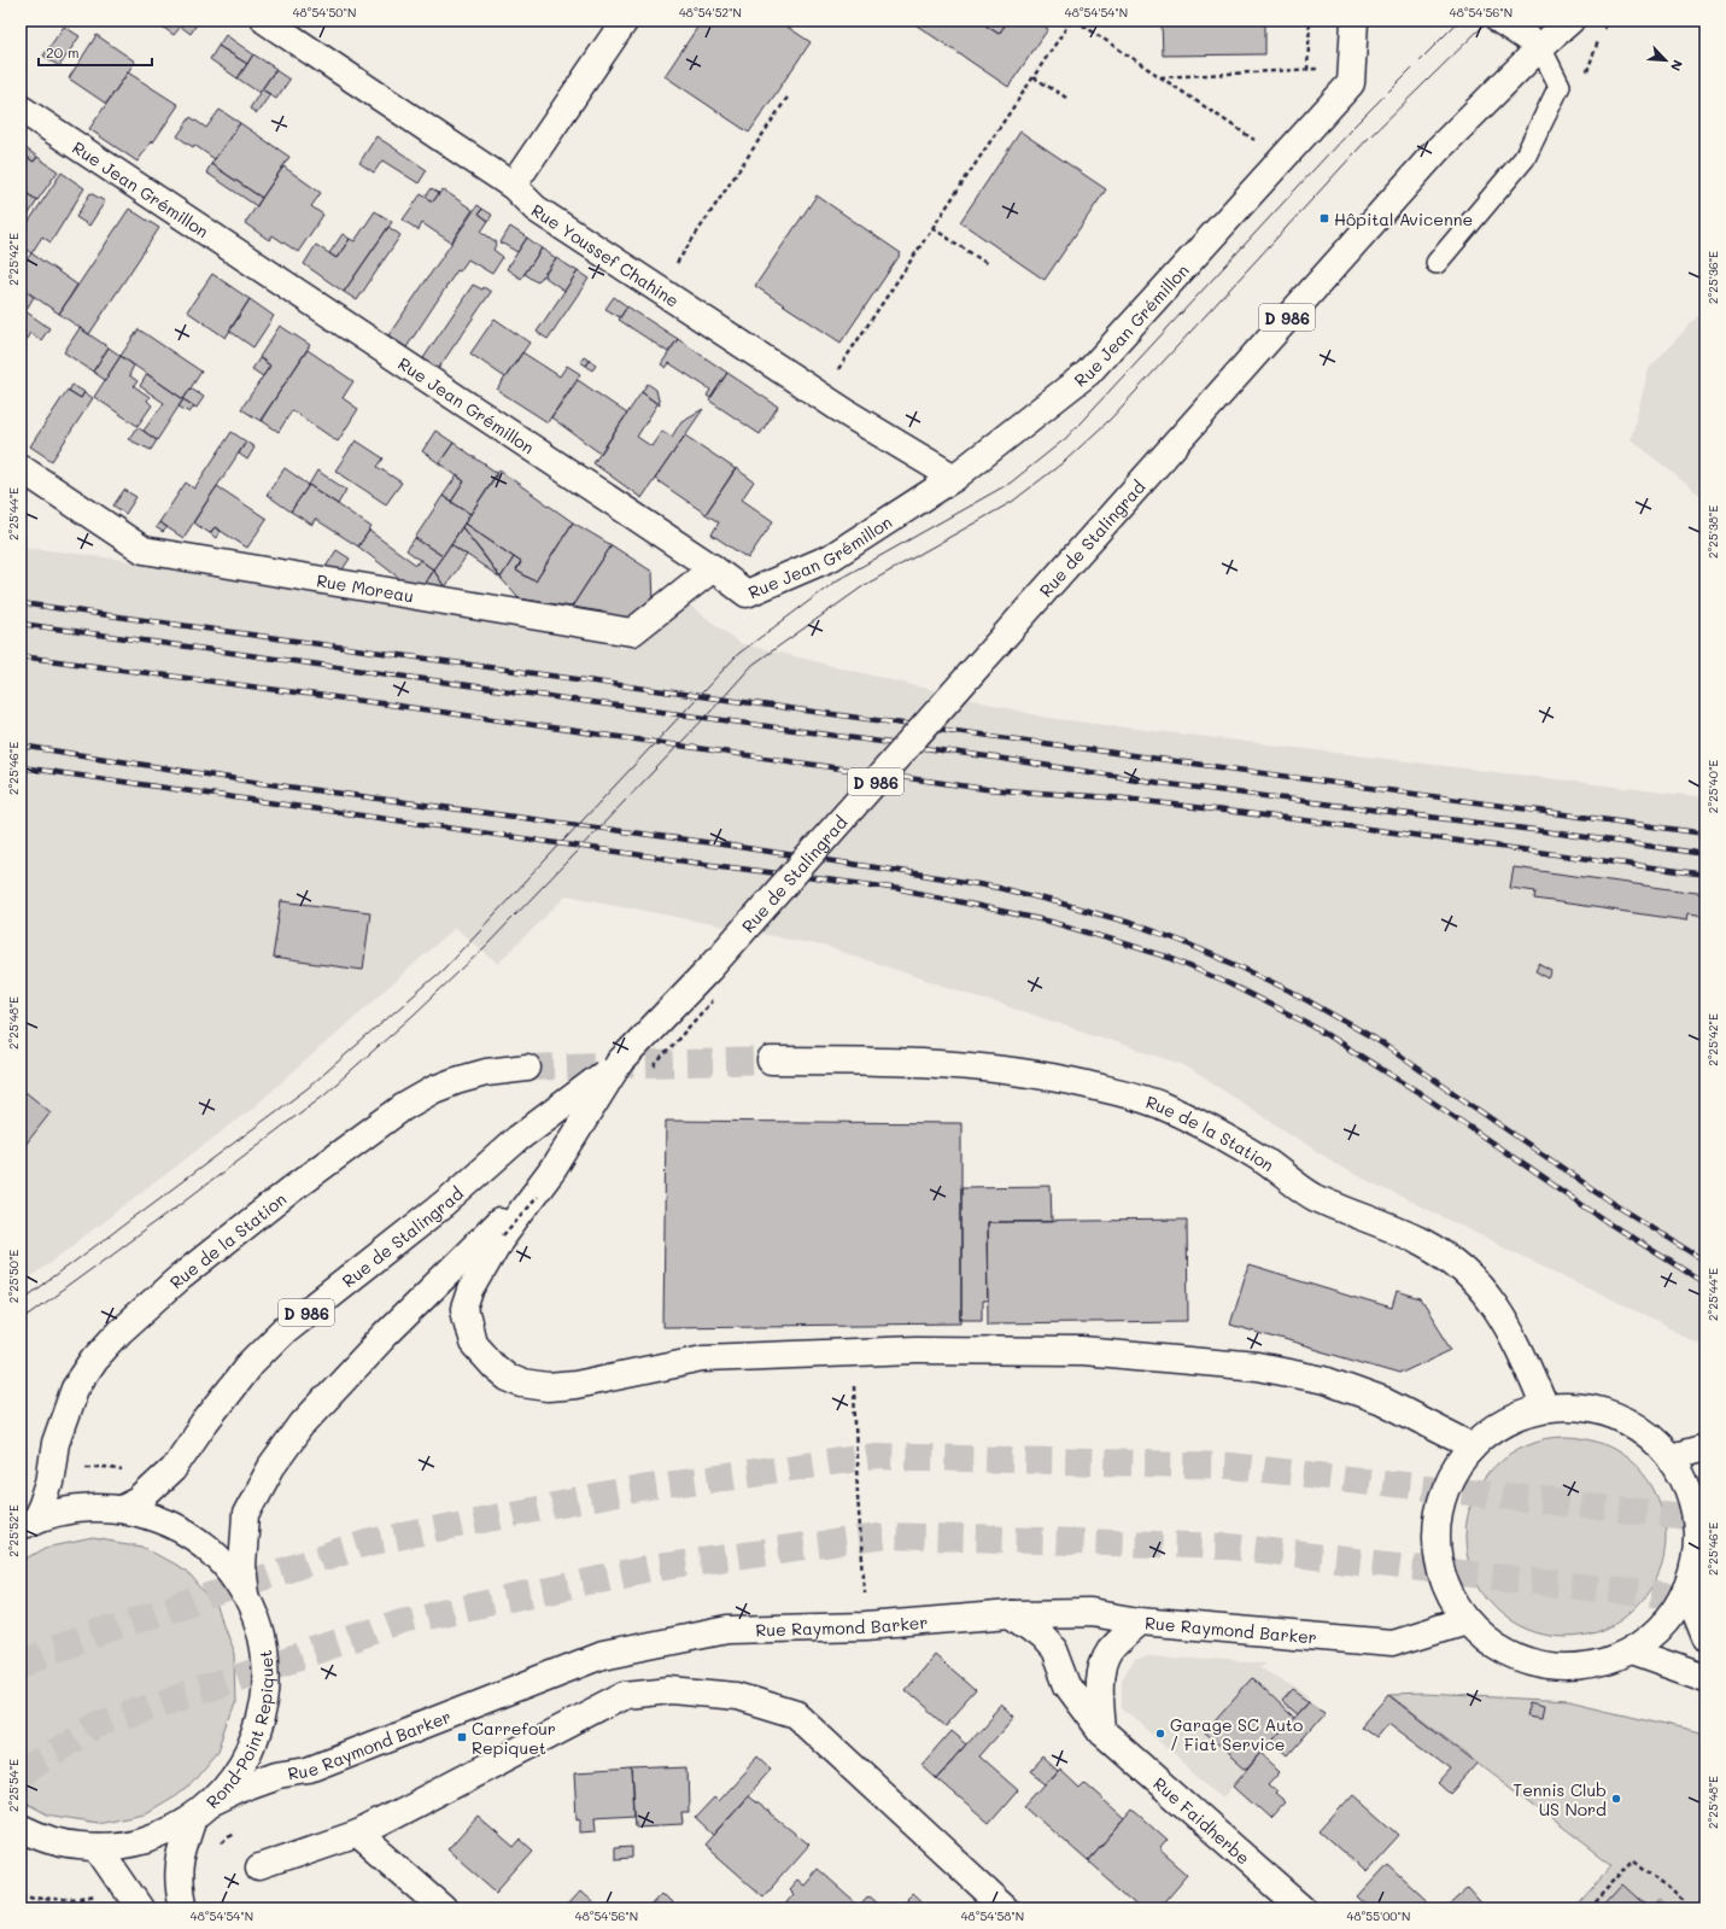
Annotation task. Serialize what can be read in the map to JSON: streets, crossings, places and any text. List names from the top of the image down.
{
  "streets": {
    "main road": [
      "Rue Jean Grémillon",
      "Rue Youssef Chahine",
      "D 986",
      "Rue de Stalingrad",
      "Rue Moreau",
      "Rue de la Station",
      "Rue Raymond Barker",
      "Rond-Point Repiquet",
      "Rue Faidherbe"
    ]
  },
  "crossings": [
    ["Rue Jean Grémillon", "Rue Youssef Chahine"],
    ["Rue Jean Grémillon", "Rue Moreau"],
    ["Rue de Stalingrad", "Rond-Point Repiquet"],
    ["Rue de la Station", "Rond-Point Repiquet"],
    ["Rue Raymond Barker", "Rond-Point Repiquet"],
    ["Rue Raymond Barker", "Rue Faidherbe"]
  ],
  "places": {
    "transit": ["Hôpital Avicenne", "Carrefour Repiquet"],
    "other": ["Garage SC Auto / Fiat Service", "Tennis Club US Nord"]
  },
  "scale_bar": "20 m",
  "north": "bottom right",
  "coordinates": [
    "48°54'50\"N",
    "48°54'52\"N",
    "48°54'54\"N",
    "48°54'56\"N",
    "2°25'42\"E",
    "2°25'36\"E",
    "2°25'44\"E",
    "2°25'38\"E",
    "2°25'46\"E",
    "2°25'40\"E",
    "2°25'48\"E",
    "2°25'50\"E",
    "2°25'52\"E",
    "2°25'54\"E",
    "48°54'58\"N",
    "48°55'00\"N"
  ]
}
